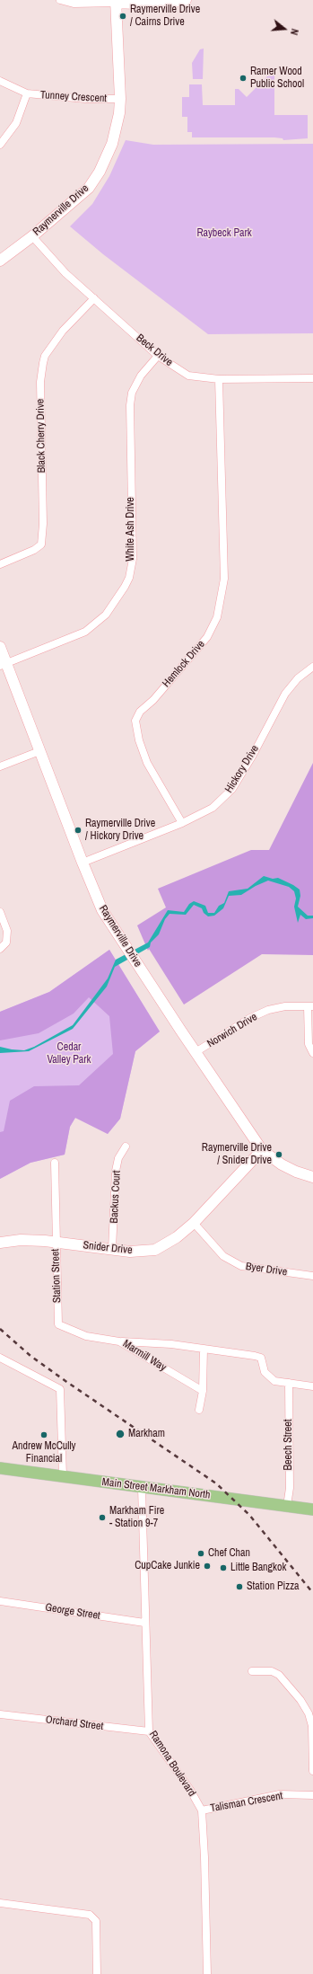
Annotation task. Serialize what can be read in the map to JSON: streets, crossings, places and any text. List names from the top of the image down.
{
  "streets": {
    "main road": ["Main Street Markham North"],
    "street": [
      "Tunney Crescent",
      "Raymerville Drive",
      "Beck Drive",
      "Black Cherry Drive",
      "White Ash Drive",
      "Hemlock Drive",
      "Hickory Drive",
      "Norwich Drive",
      "Backus Court",
      "Snider Drive",
      "Byer Drive",
      "Station Street",
      "Marmill Way",
      "Beech Street",
      "George Street",
      "Orchard Street",
      "Ramona Boulevard",
      "Talisman Crescent"
    ]
  },
  "crossings": [
    ["Tunney Crescent", "Raymerville Drive"],
    ["Raymerville Drive", "Beck Drive"],
    ["Raymerville Drive", "White Ash Drive"],
    ["Raymerville Drive", "Hickory Drive"],
    ["Raymerville Drive", "Norwich Drive"],
    ["Raymerville Drive", "Snider Drive"],
    ["Beck Drive", "Black Cherry Drive"],
    ["Beck Drive", "White Ash Drive"],
    ["Beck Drive", "Hemlock Drive"],
    ["Hemlock Drive", "Hickory Drive"],
    ["Backus Court", "Snider Drive"],
    ["Snider Drive", "Byer Drive"],
    ["Snider Drive", "Station Street"],
    ["Station Street", "Marmill Way"],
    ["Marmill Way", "Beech Street"],
    ["Beech Street", "Main Street Markham North"],
    ["Main Street Markham North", "Ramona Boulevard"],
    ["George Street", "Ramona Boulevard"],
    ["Orchard Street", "Ramona Boulevard"],
    ["Ramona Boulevard", "Talisman Crescent"]
  ],
  "parks": ["Raybeck Park", "Cedar Valley Park"],
  "places": [
    "Raymerville Drive / Cairns Drive",
    "Ramer Wood Public School",
    "Raymerville Drive / Hickory Drive",
    "Raymerville Drive / Snider Drive",
    "Markham",
    "Andrew McCully Financial",
    "Markham Fire - Station 9-7",
    "Chef Chan",
    "CupCake Junkie",
    "Little Bangkok",
    "Station Pizza"
  ],
  "north": "right"
}
